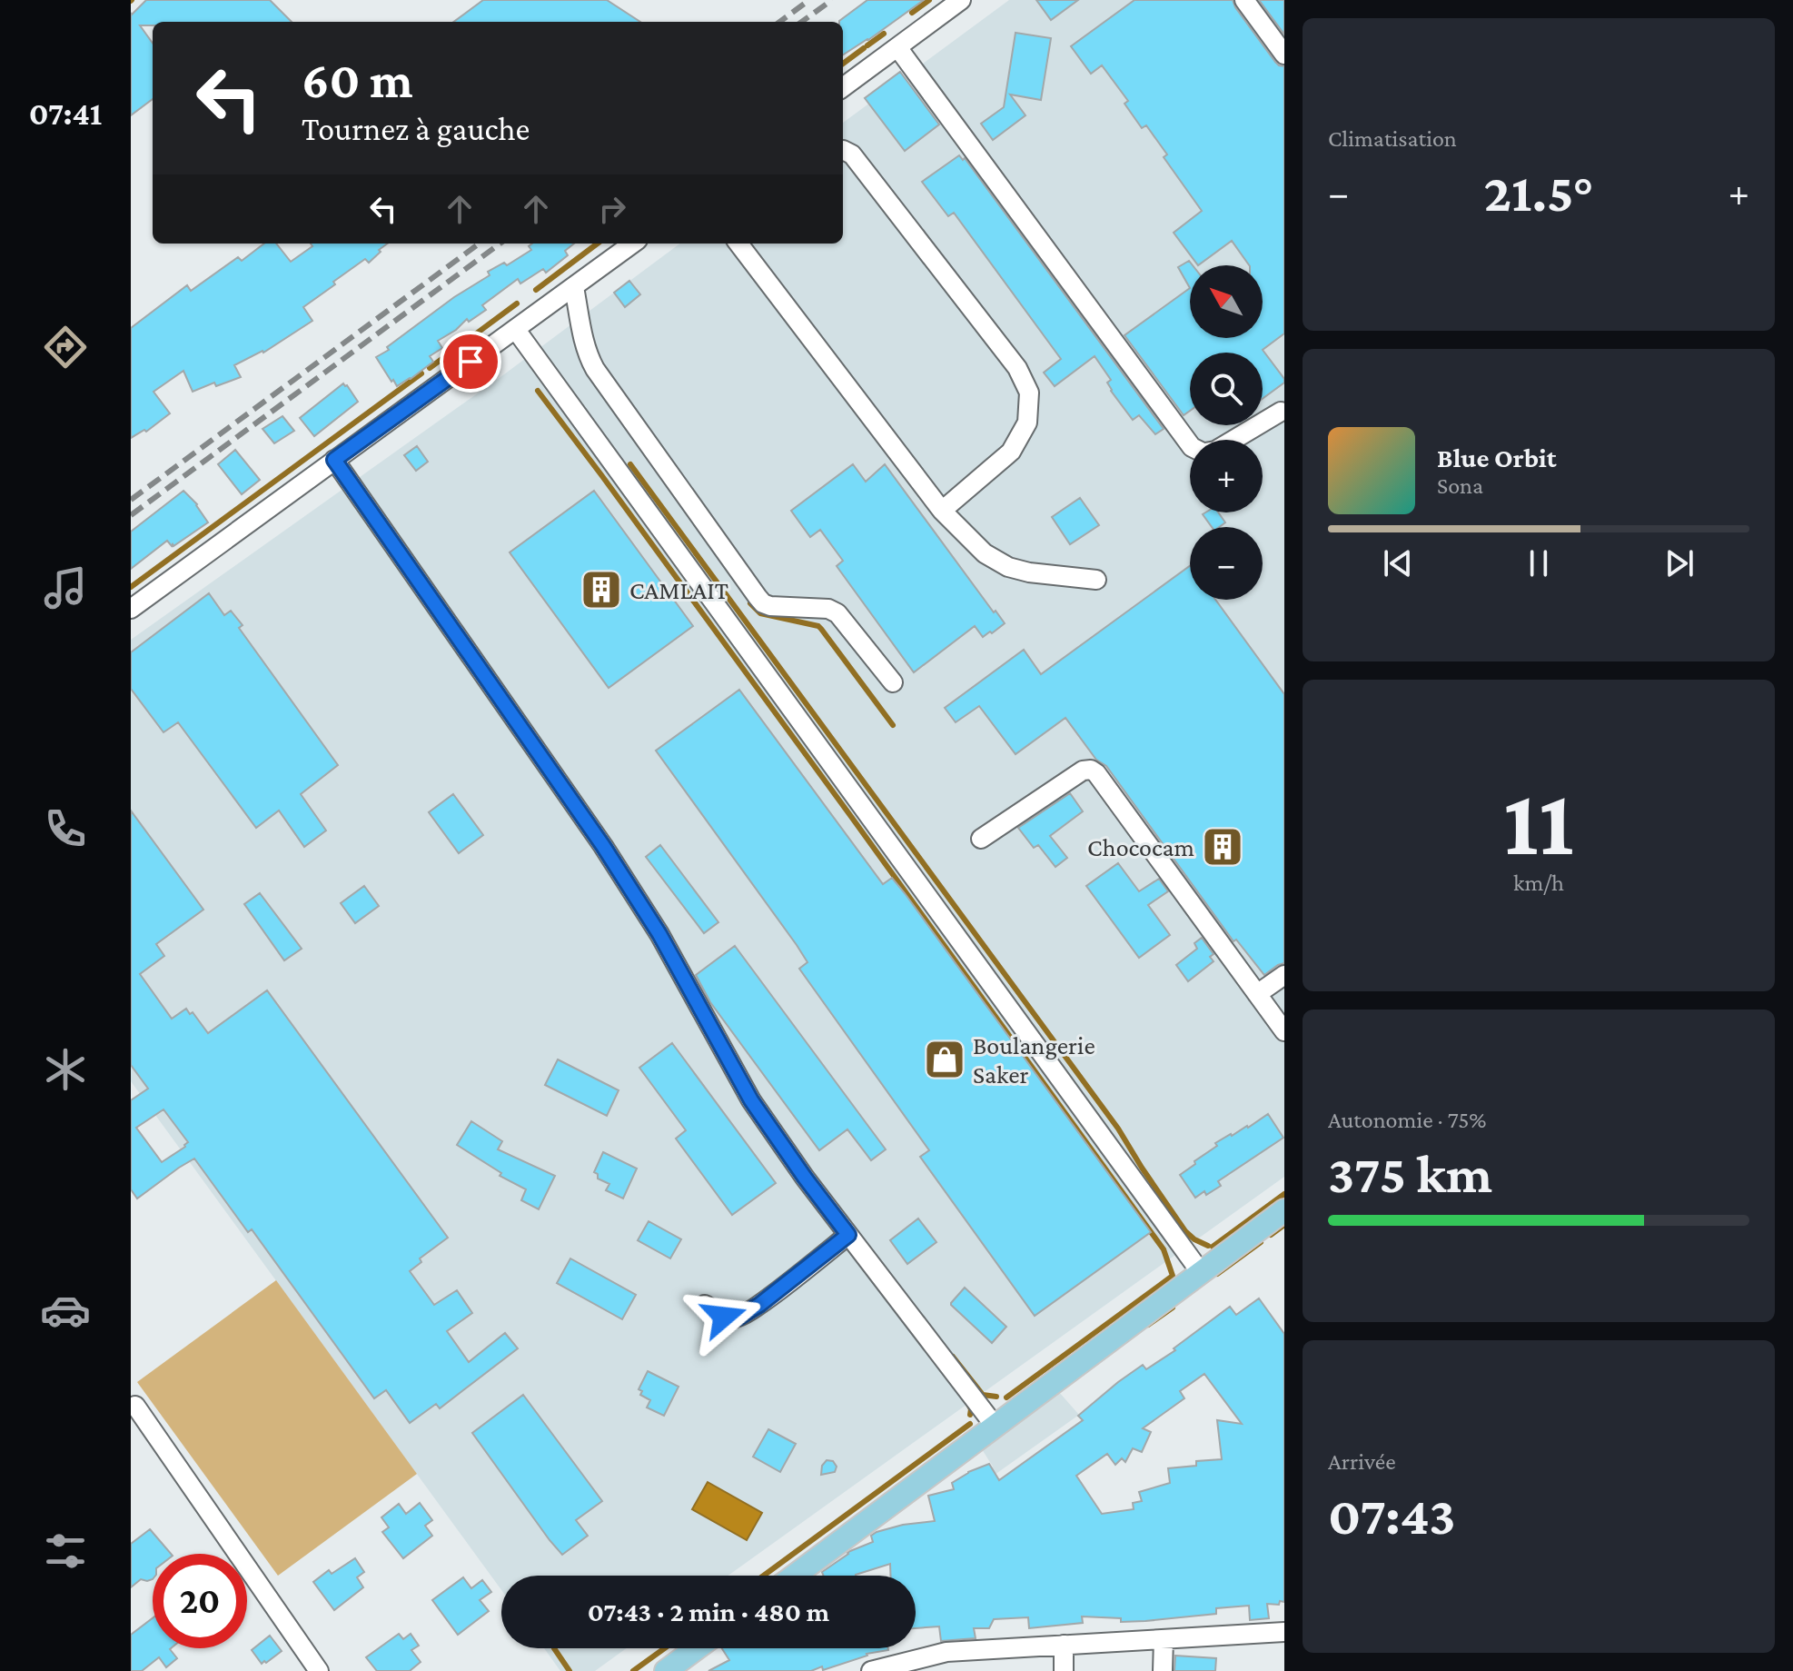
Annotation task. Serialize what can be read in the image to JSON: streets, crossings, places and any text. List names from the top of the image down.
{
  "places": {
    "building": ["CAMLAIT", "Chococam"],
    "shop": ["Boulangerie Saker"]
  },
  "north": "top left",
  "page": {
    "tabs": "07:41",
    "tile": [
      "Climatisation",
      ["11", "km/h"],
      ["Autonomie · 75%", "375 km"],
      ["Arrivée", "07:43"]
    ],
    "turn": ["60 m", "Tournez à gauche"],
    "heat": ["−", "21.5°", "+"],
    "map_buttons": ["+", "−"],
    "song": ["Blue Orbit", "Sona"],
    "limit": "20",
    "trip": "07:43 · 2 min · 480 m"
  }
}
